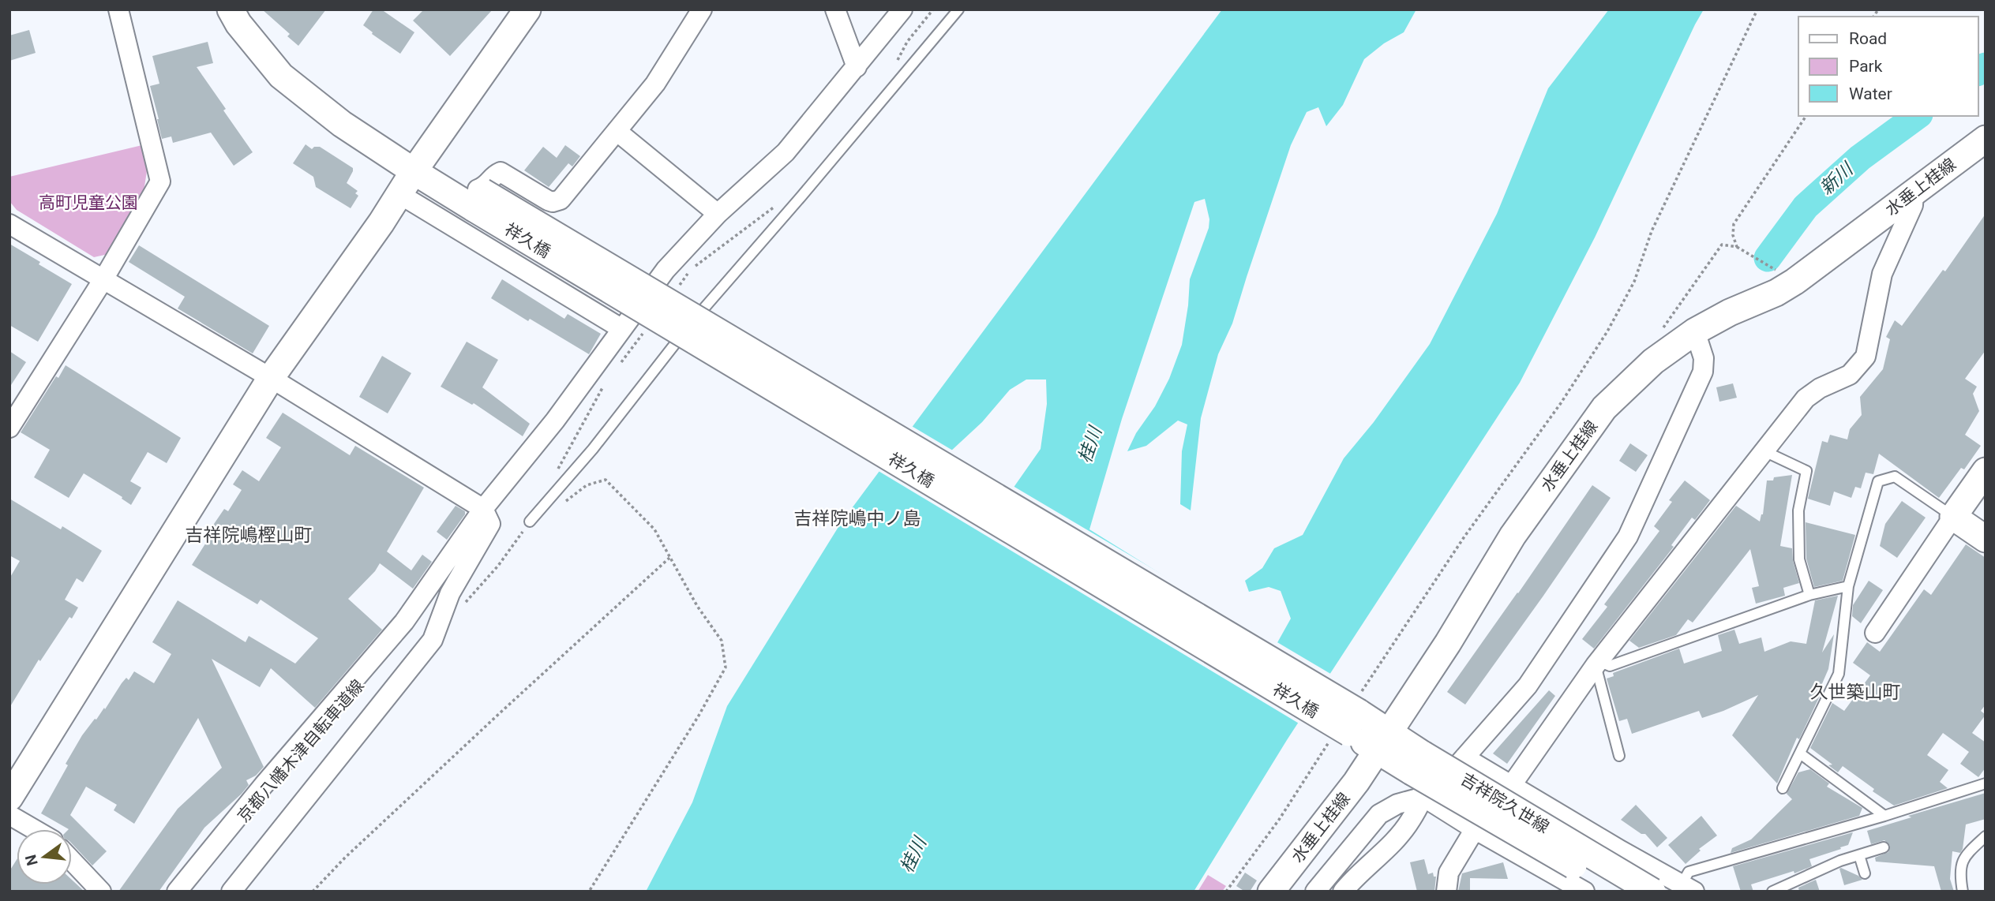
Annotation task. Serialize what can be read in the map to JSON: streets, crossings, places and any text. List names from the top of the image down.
{
  "streets": {
    "street": ["水垂上桂線", "祥久橋", "吉祥院久世線"]
  },
  "crossings": [
    ["水垂上桂線", "吉祥院久世線"],
    ["祥久橋", "吉祥院久世線"]
  ],
  "districts": ["吉祥院嶋中ノ島", "吉祥院嶋樫山町", "久世築山町"],
  "water": ["新川", "桂川"],
  "parks": ["高町児童公園"],
  "legend": ["Road", "Park", "Water"],
  "north": "left"
}
